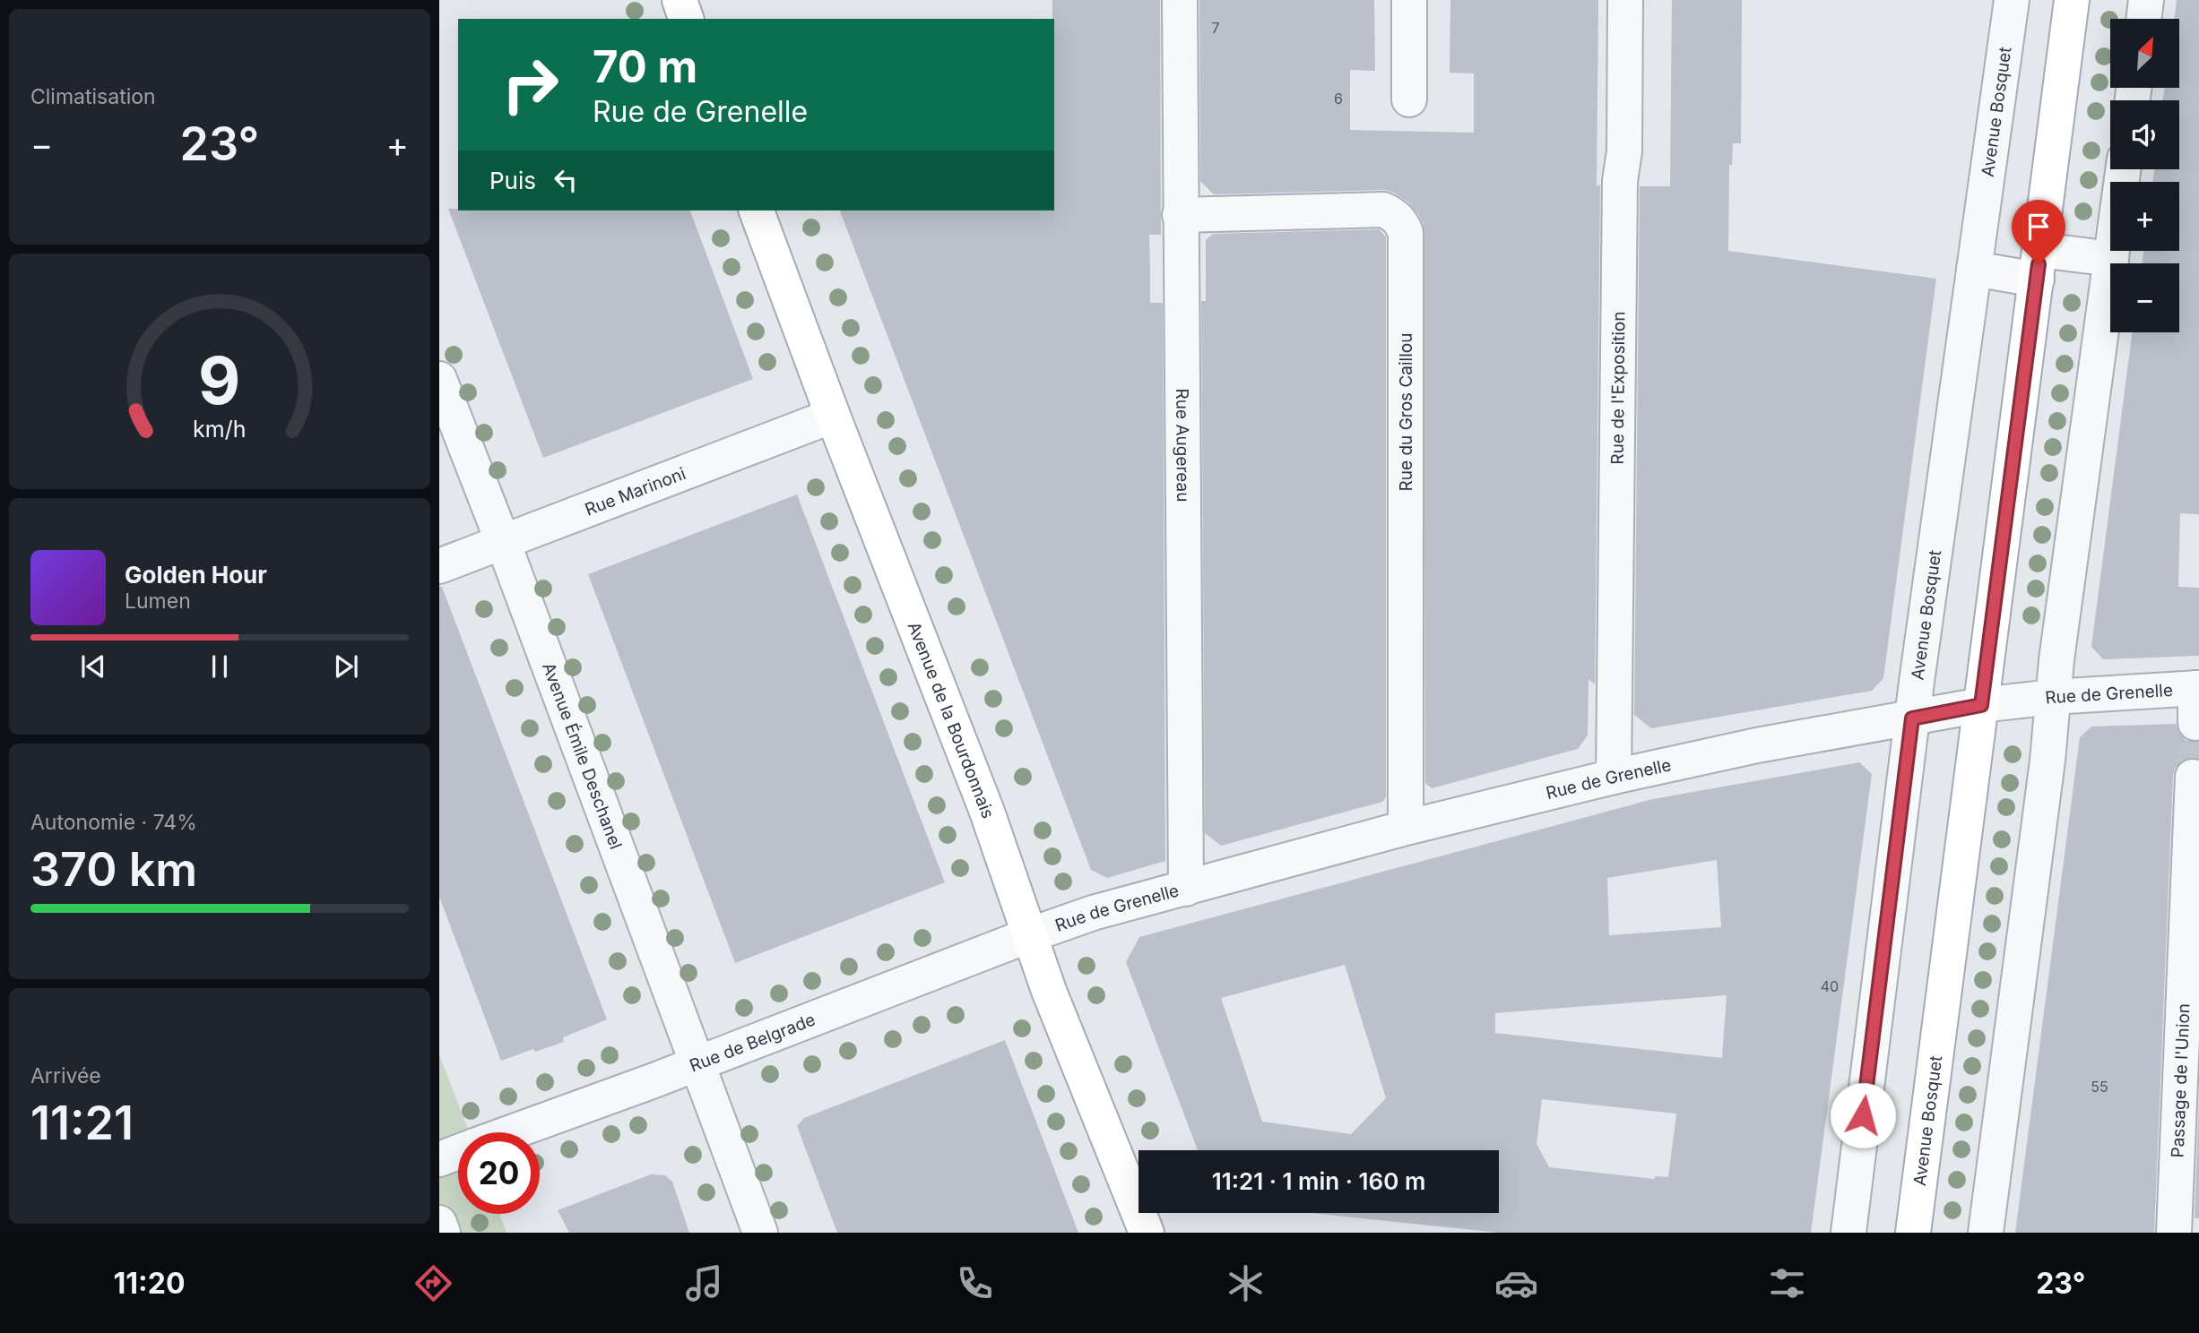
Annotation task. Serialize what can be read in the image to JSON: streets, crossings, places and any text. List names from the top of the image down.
{
  "streets": {
    "main road": ["Avenue Bosquet", "Avenue de la Bourdonnais"],
    "street": [
      "Rue de l'Exposition",
      "Rue du Gros Caillou",
      "Rue Augereau",
      "Rue Marinoni",
      "Rue de Grenelle",
      "Avenue Émile Deschanel",
      "Rue de Belgrade",
      "Passage de l'Union"
    ]
  },
  "crossings": [
    ["Avenue Bosquet", "Rue de Grenelle"],
    ["Rue de l'Exposition", "Rue de Grenelle"],
    ["Rue du Gros Caillou", "Rue Augereau"],
    ["Rue du Gros Caillou", "Rue de Grenelle"],
    ["Rue Augereau", "Rue de Grenelle"],
    ["Rue Marinoni", "Avenue de la Bourdonnais"],
    ["Rue Marinoni", "Avenue Émile Deschanel"],
    ["Rue de Grenelle", "Avenue de la Bourdonnais"],
    ["Rue de Grenelle", "Rue de Belgrade"],
    ["Avenue de la Bourdonnais", "Rue de Belgrade"],
    ["Avenue Émile Deschanel", "Rue de Belgrade"]
  ],
  "house_numbers": [
    "7",
    "6",
    "40",
    "55"
  ],
  "north": "top right",
  "page": {
    "tile": [
      "Climatisation",
      ["Autonomie · 74%", "370 km"],
      ["Arrivée", "11:21"]
    ],
    "map_buttons": ["+", "−"],
    "turn": ["70 m", "Rue de Grenelle"],
    "heat": ["−", "23°", "+"],
    "then": "Puis",
    "song": ["Golden Hour", "Lumen"],
    "limit": "20",
    "trip": "11:21 · 1 min · 160 m",
    "tabs": ["11:20", "23°"],
    "gauge": ["9", "km/h"]
  }
}
